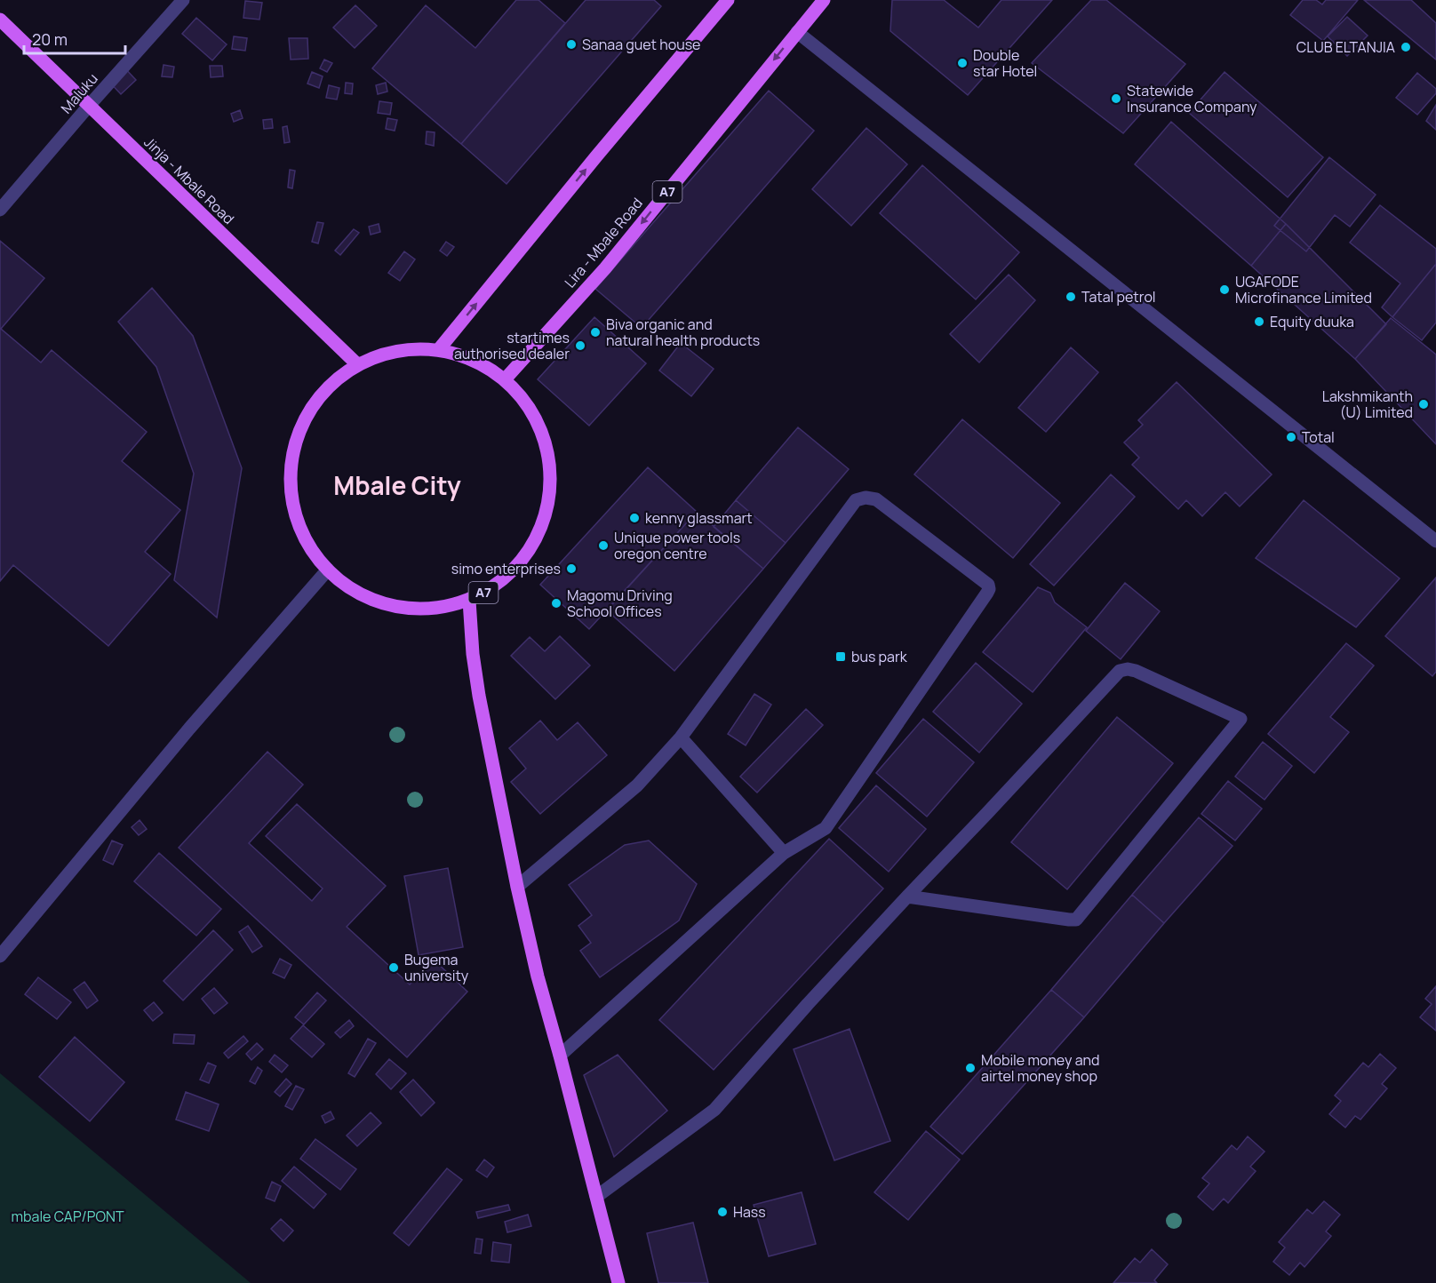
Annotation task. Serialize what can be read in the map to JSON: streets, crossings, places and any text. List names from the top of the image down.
{
  "streets": {
    "main road": ["Jinja - Mbale Road", "A7", "Lira - Mbale Road"],
    "street": ["Maluku"]
  },
  "crossings": [
    ["Maluku", "Jinja - Mbale Road"],
    ["Jinja - Mbale Road", "A7"],
    ["A7", "Lira - Mbale Road"]
  ],
  "districts": ["Mbale City"],
  "parks": ["mbale CAP/PONT"],
  "places": {
    "other": [
      "Sanaa guet house",
      "CLUB ELTANJIA",
      "Double star Hotel",
      "Statewide Insurance Company",
      "UGAFODE Microfinance Limited",
      "Tatal petrol",
      "Equity duuka",
      "Biva organic and natural health products",
      "startimes authorised dealer",
      "Lakshmikanth (U) Limited",
      "Total",
      "kenny glassmart",
      "Unique power tools oregon centre",
      "simo enterprises",
      "Magomu Driving School Offices",
      "Bugema university",
      "Mobile money and airtel money shop",
      "Hass"
    ],
    "transit": ["bus park"]
  },
  "scale_bar": "20 m"
}
